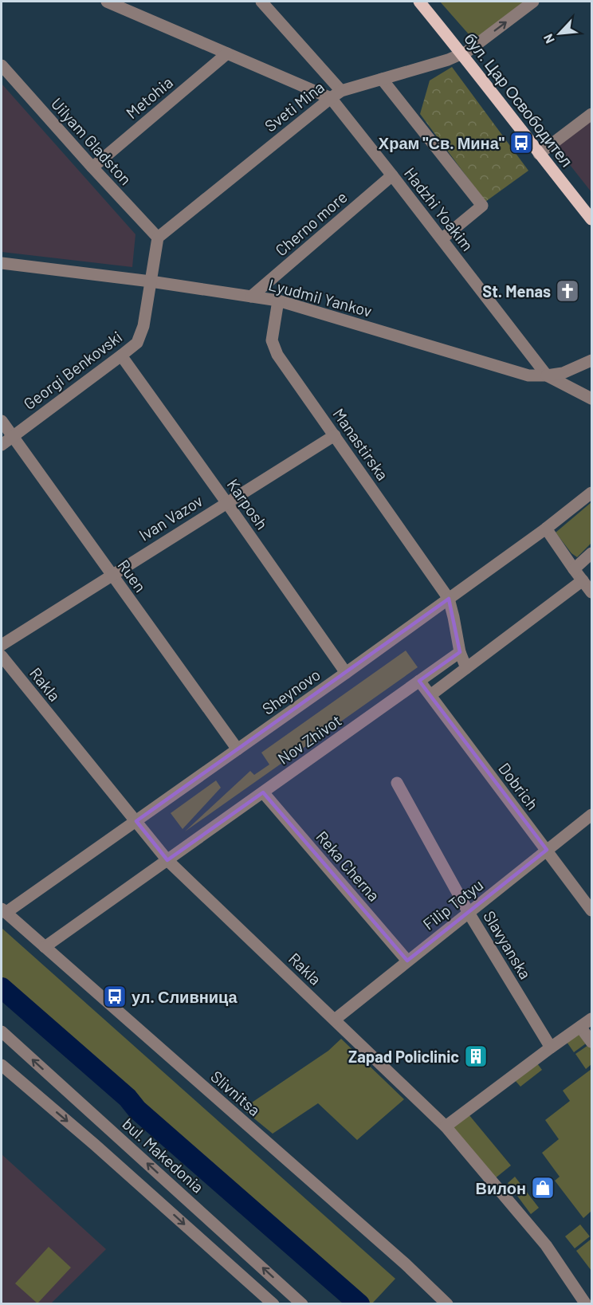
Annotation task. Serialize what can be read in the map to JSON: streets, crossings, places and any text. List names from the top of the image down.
{
  "streets": {
    "main road": ["бул. Цар Освободител"],
    "street": [
      "Metohia",
      "Sveti Mina",
      "Uilyam Gladston",
      "Hadzhi Yoakim",
      "Cherno more",
      "Lyudmil Yankov",
      "Georgi Benkovski",
      "Manastirska",
      "Karposh",
      "Ivan Vazov",
      "Ruen",
      "Rakla",
      "Sheynovo",
      "Nov Zhivot",
      "Dobrich",
      "Reka Cherna",
      "Filip Totyu",
      "Slavyanska",
      "Slivnitsa",
      "bul. Makedonia"
    ]
  },
  "crossings": [
    ["Metohia", "Uilyam Gladston"],
    ["Metohia", "Hadzhi Yoakim"],
    ["бул. Цар Освободител", "Sveti Mina"],
    ["Sveti Mina", "Uilyam Gladston"],
    ["Sveti Mina", "Hadzhi Yoakim"],
    ["Hadzhi Yoakim", "Cherno more"],
    ["Hadzhi Yoakim", "Lyudmil Yankov"],
    ["Cherno more", "Lyudmil Yankov"],
    ["Lyudmil Yankov", "Georgi Benkovski"],
    ["Lyudmil Yankov", "Manastirska"],
    ["Georgi Benkovski", "Karposh"],
    ["Georgi Benkovski", "Ruen"],
    ["Manastirska", "Ivan Vazov"],
    ["Manastirska", "Sheynovo"],
    ["Karposh", "Ivan Vazov"],
    ["Karposh", "Sheynovo"],
    ["Ivan Vazov", "Ruen"],
    ["Ruen", "Sheynovo"],
    ["Rakla", "Sheynovo"],
    ["Rakla", "Nov Zhivot"],
    ["Rakla", "Filip Totyu"],
    ["Sheynovo", "Slivnitsa"],
    ["Nov Zhivot", "Dobrich"],
    ["Nov Zhivot", "Reka Cherna"],
    ["Nov Zhivot", "Slivnitsa"],
    ["Dobrich", "Filip Totyu"],
    ["Reka Cherna", "Filip Totyu"],
    ["Filip Totyu", "Slavyanska"]
  ],
  "places": {
    "bus stop": ["Храм \"Св. Мина\"", "ул. Сливница"],
    "church": ["St. Menas"],
    "building": ["Zapad Policlinic"],
    "shop": ["Вилон"]
  },
  "north": "bottom left"
}
